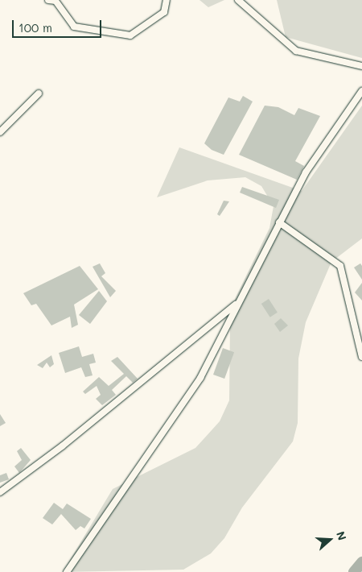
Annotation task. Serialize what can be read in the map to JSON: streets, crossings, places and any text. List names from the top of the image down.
{
  "scale_bar": "100 m",
  "north": "right"
}
